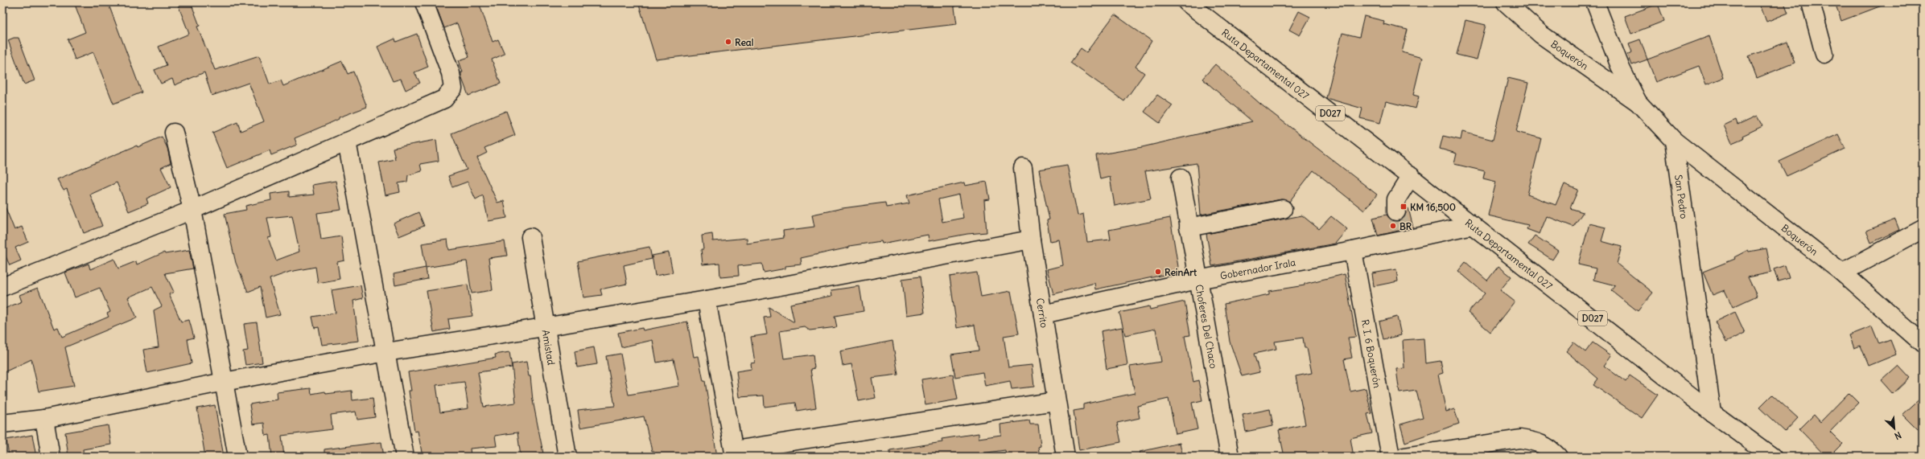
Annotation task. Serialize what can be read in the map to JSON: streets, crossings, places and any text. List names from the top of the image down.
{
  "streets": {
    "street": [
      "Boquerón",
      "Ruta Departamental 027",
      "D027",
      "San Pedro",
      "Gobernador Irala",
      "Cerrito",
      "Choferes Del Chaco",
      "Amistad",
      "R. I. 6 Boquerón"
    ]
  },
  "crossings": [
    ["Boquerón", "San Pedro"],
    ["Ruta Departamental 027", "San Pedro"],
    ["Ruta Departamental 027", "Gobernador Irala"],
    ["Gobernador Irala", "Cerrito"],
    ["Gobernador Irala", "Choferes Del Chaco"],
    ["Gobernador Irala", "R. I. 6 Boquerón"]
  ],
  "places": {
    "other": ["Real", "BR", "ReinArt"],
    "transit": ["KM 16,500"]
  },
  "north": "bottom right"
}
